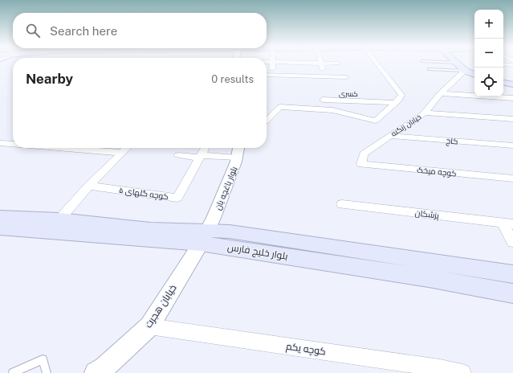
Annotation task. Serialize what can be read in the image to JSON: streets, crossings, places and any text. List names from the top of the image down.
{
  "streets": {
    "main road": ["بلوار خلیج فارس"],
    "street": [
      "خیابان زنگنه",
      "کاج",
      "کوچه میخک",
      "بلوار باغچه بان",
      "کوچه گلهای ۵",
      "پزشکان",
      "خیابان هجرت",
      "کوچه یکم"
    ]
  },
  "crossings": [
    ["خیابان زنگنه", "کاج"],
    ["خیابان زنگنه", "کوچه میخک"],
    ["بلوار باغچه بان", "بلوار خلیج فارس"],
    ["بلوار باغچه بان", "خیابان هجرت"],
    ["بلوار خلیج فارس", "خیابان هجرت"],
    ["خیابان هجرت", "کوچه یکم"]
  ],
  "districts": ["کسری"],
  "page": {
    "map_buttons": ["+", "−"],
    "search": "Search here",
    "heading": ["Nearby", "0 results"]
  }
}
